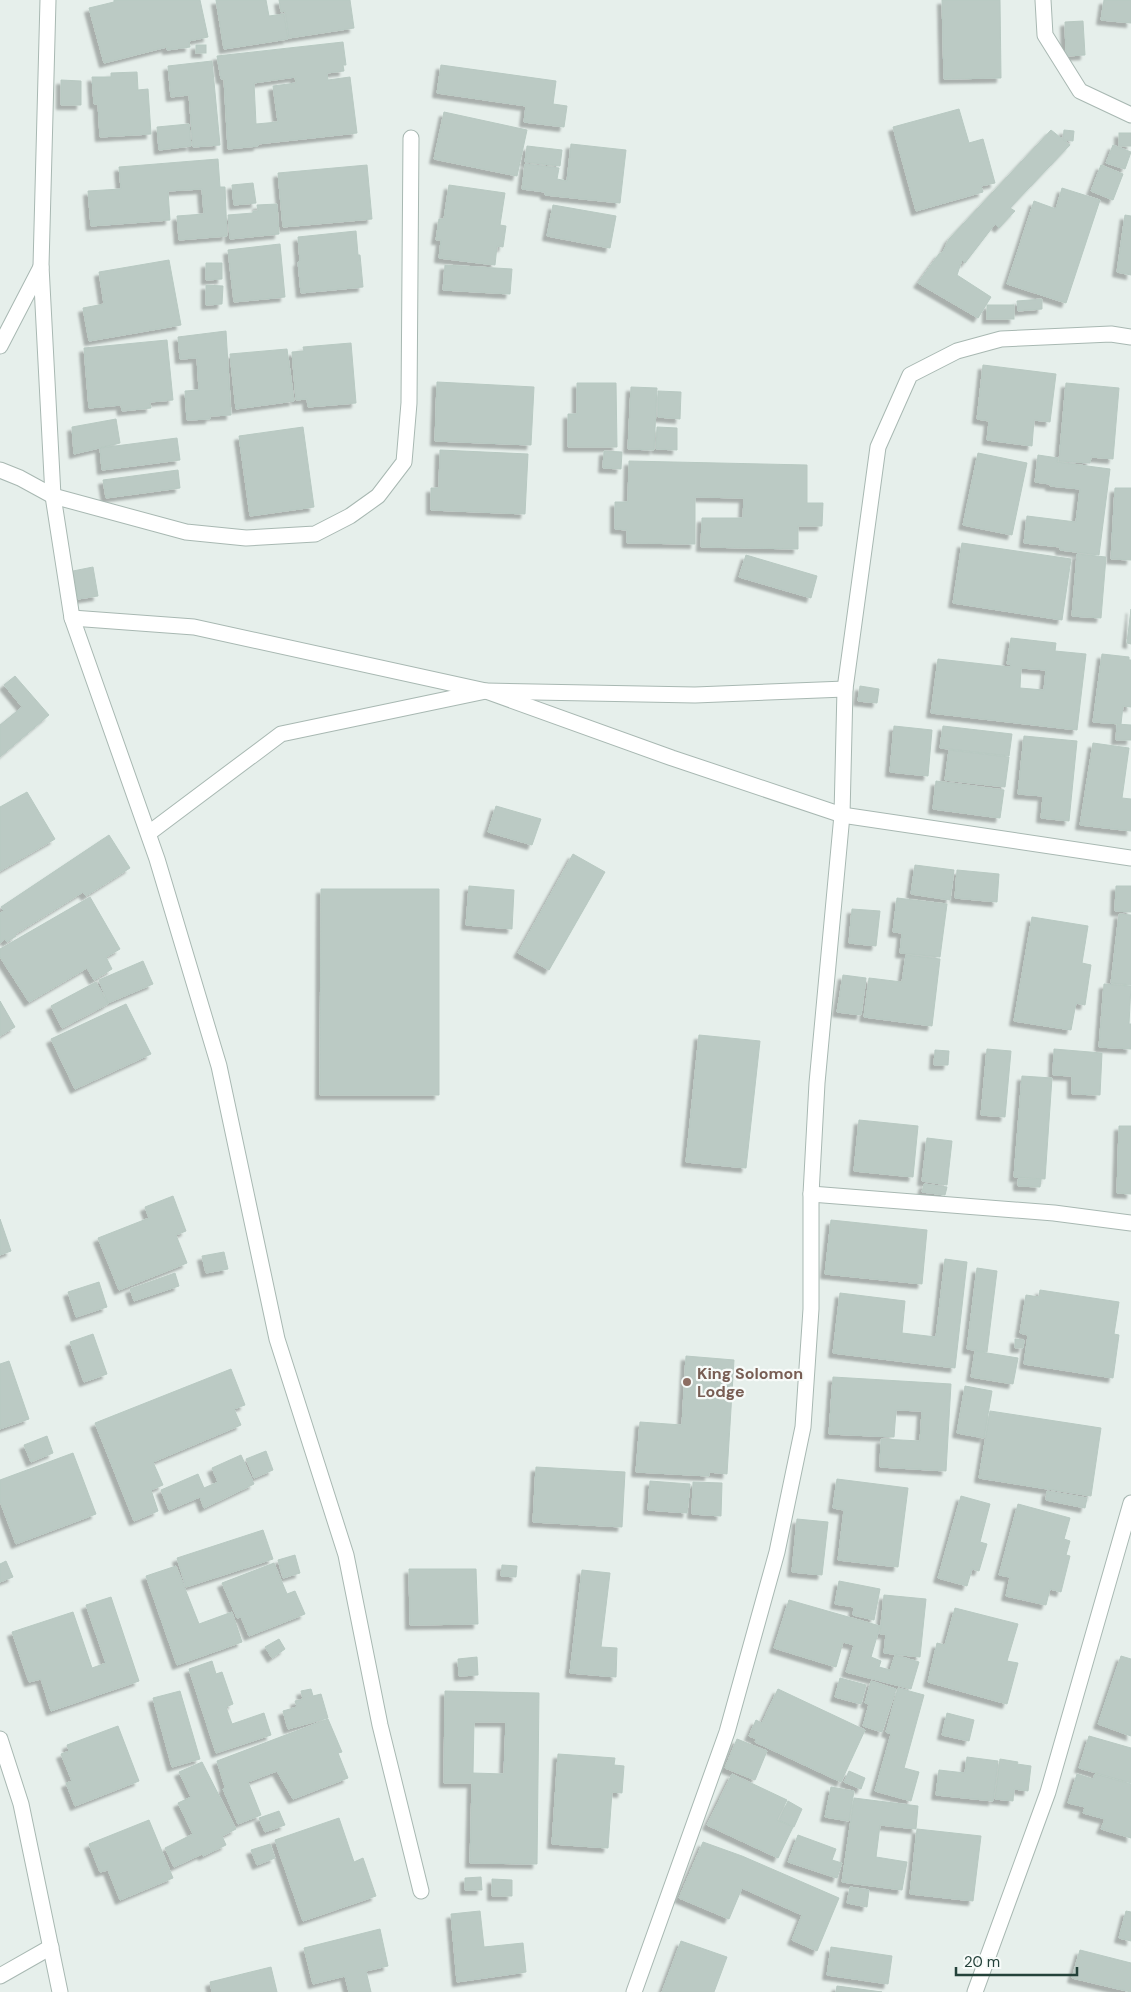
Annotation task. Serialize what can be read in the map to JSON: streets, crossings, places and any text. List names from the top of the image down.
{
  "places": ["King Solomon Lodge"],
  "scale_bar": "20 m"
}
